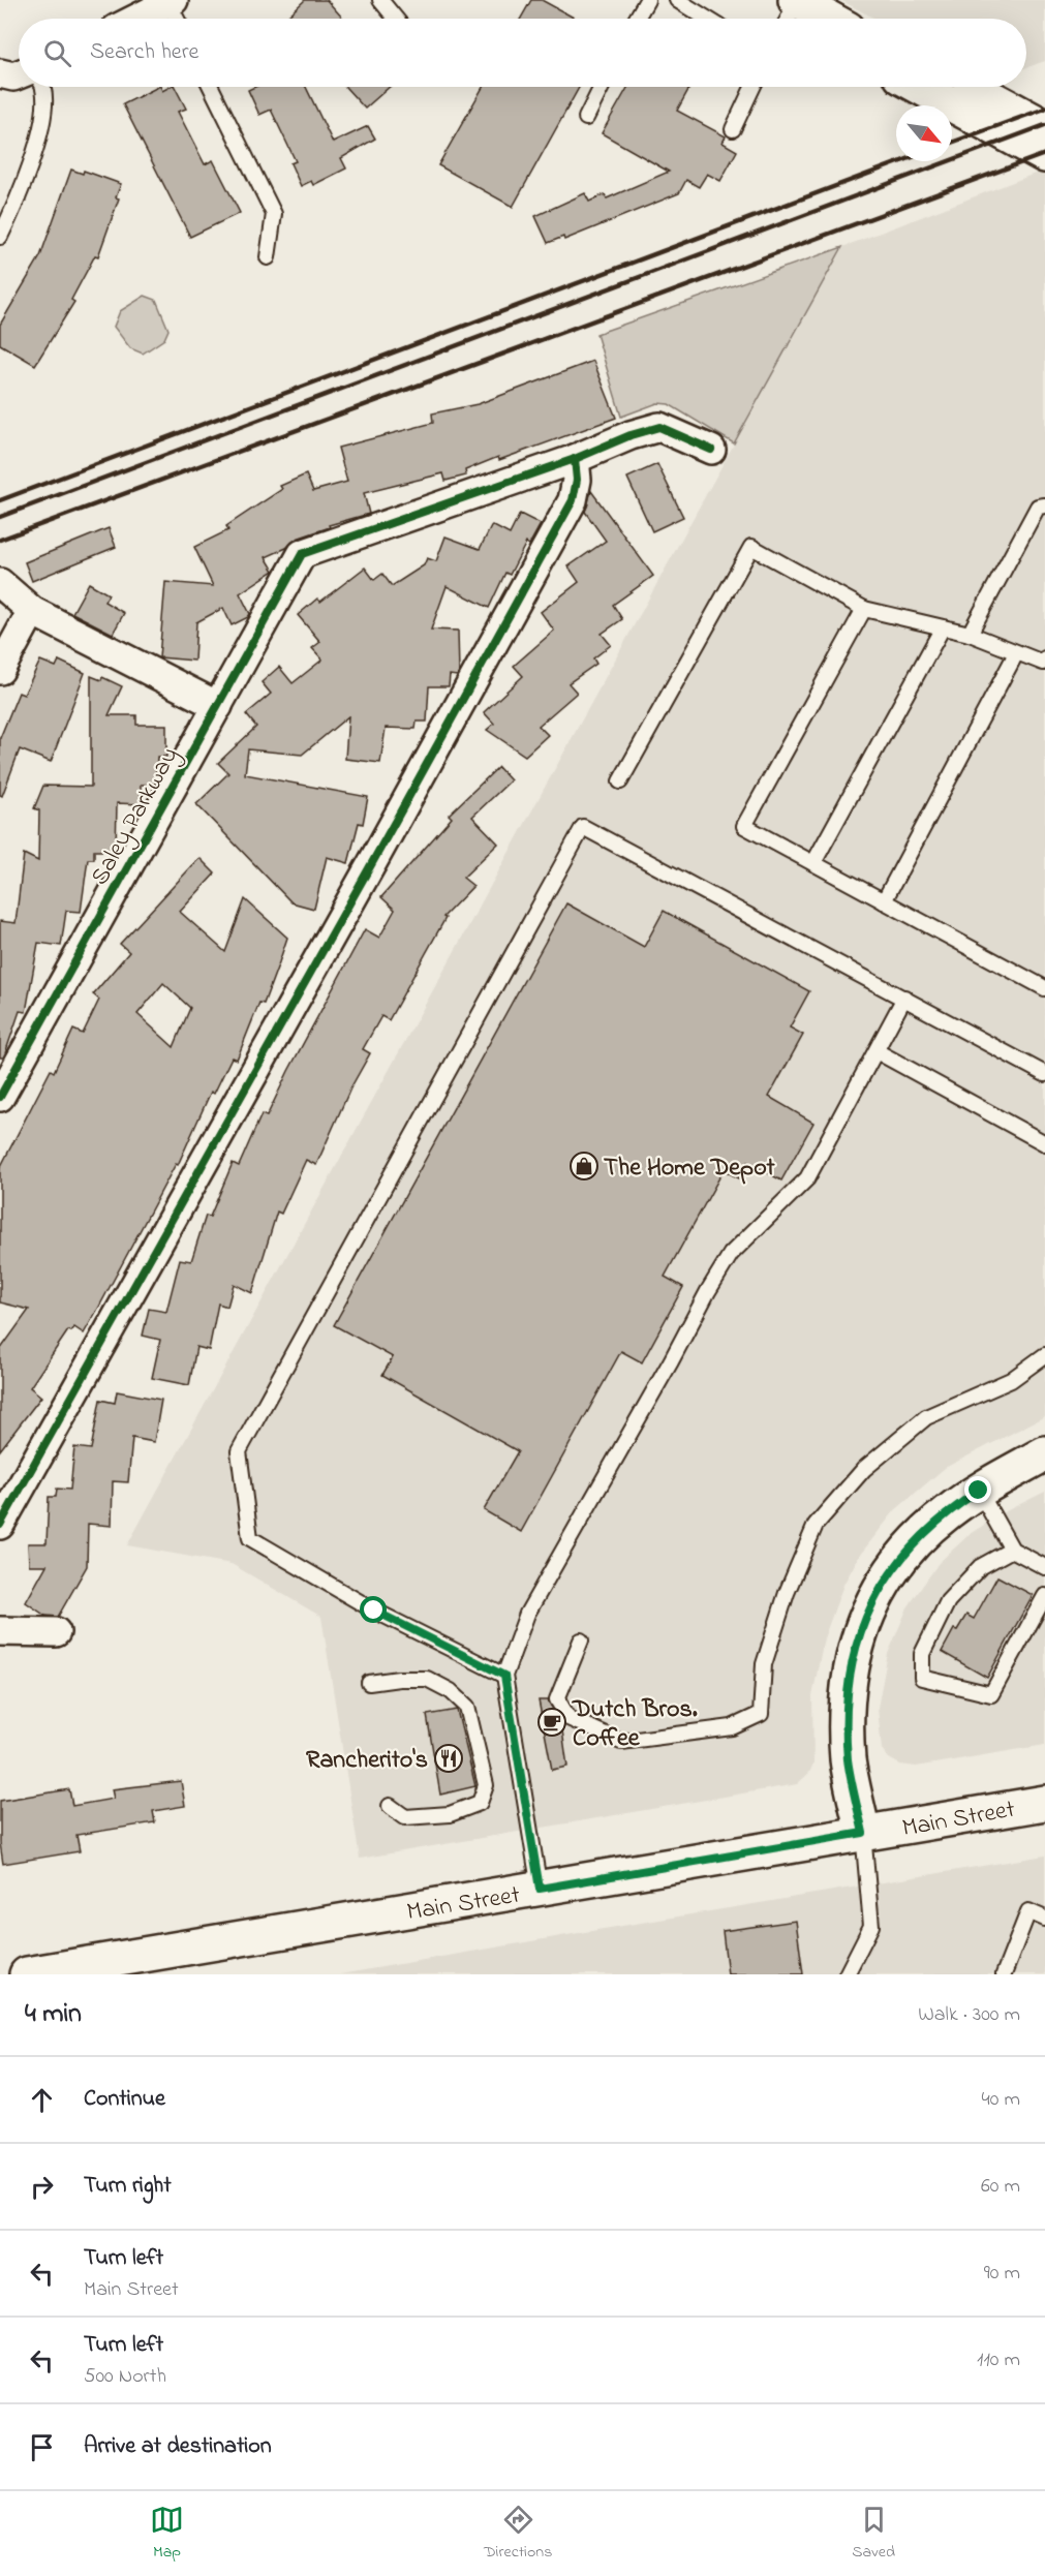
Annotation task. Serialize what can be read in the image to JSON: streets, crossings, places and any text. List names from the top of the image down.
{
  "streets": {
    "main road": ["Main Street"],
    "street": ["Saley Parkway"]
  },
  "places": {
    "shop": ["The Home Depot"],
    "cafe": ["Dutch Bros. Coffee"],
    "restaurant": ["Rancherito's"]
  },
  "north": "bottom right",
  "page": {
    "search": "Search here",
    "heading": ["4 min", "Walk · 300 m"],
    "list": [
      ["Continue", "40 m"],
      ["Turn right", "60 m"],
      ["Turn left", "Main Street", "90 m"],
      ["Turn left", "500 North", "110 m"],
      "Arrive at destination"
    ],
    "nav": ["Map", "Directions", "Saved"]
  }
}
